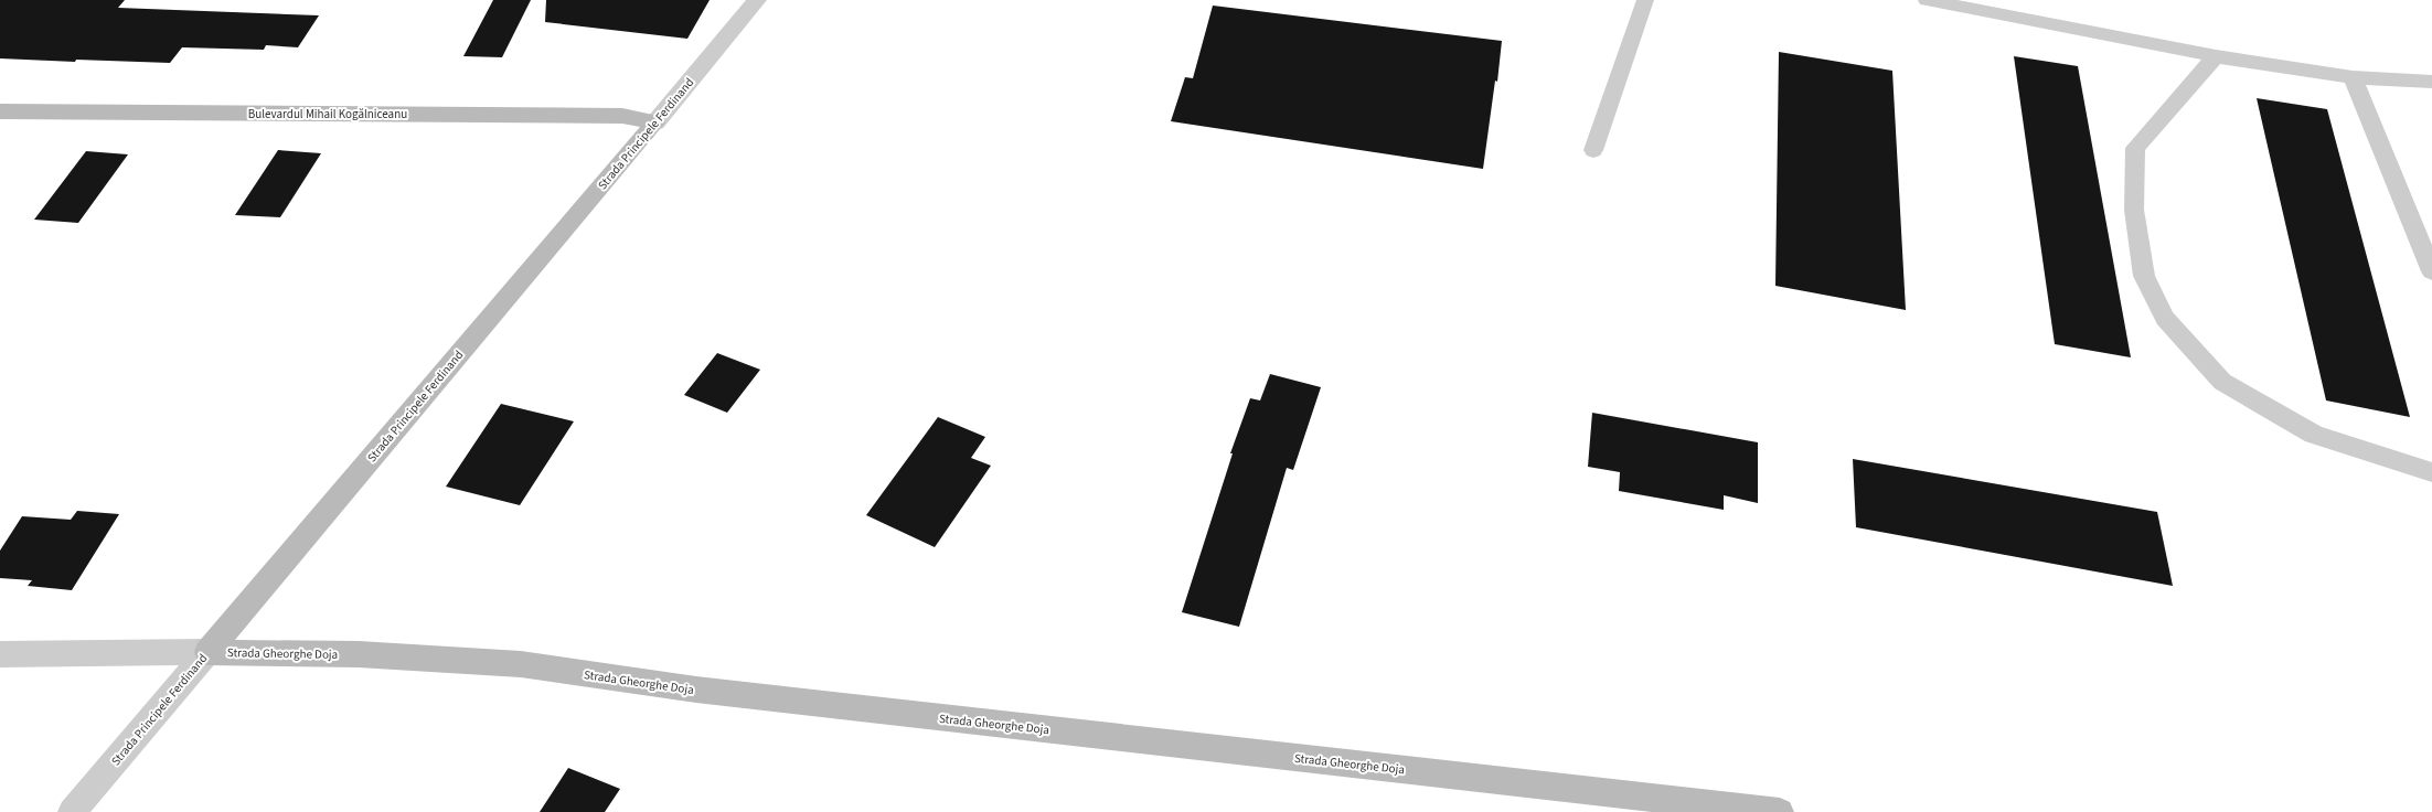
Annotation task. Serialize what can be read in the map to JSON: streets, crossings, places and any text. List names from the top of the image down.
{
  "streets": {
    "main road": ["Bulevardul Mihail Kogălniceanu", "Strada Principele Ferdinand", "Strada Gheorghe Doja"]
  },
  "crossings": [
    ["Bulevardul Mihail Kogălniceanu", "Strada Principele Ferdinand"],
    ["Strada Principele Ferdinand", "Strada Gheorghe Doja"]
  ]
}
